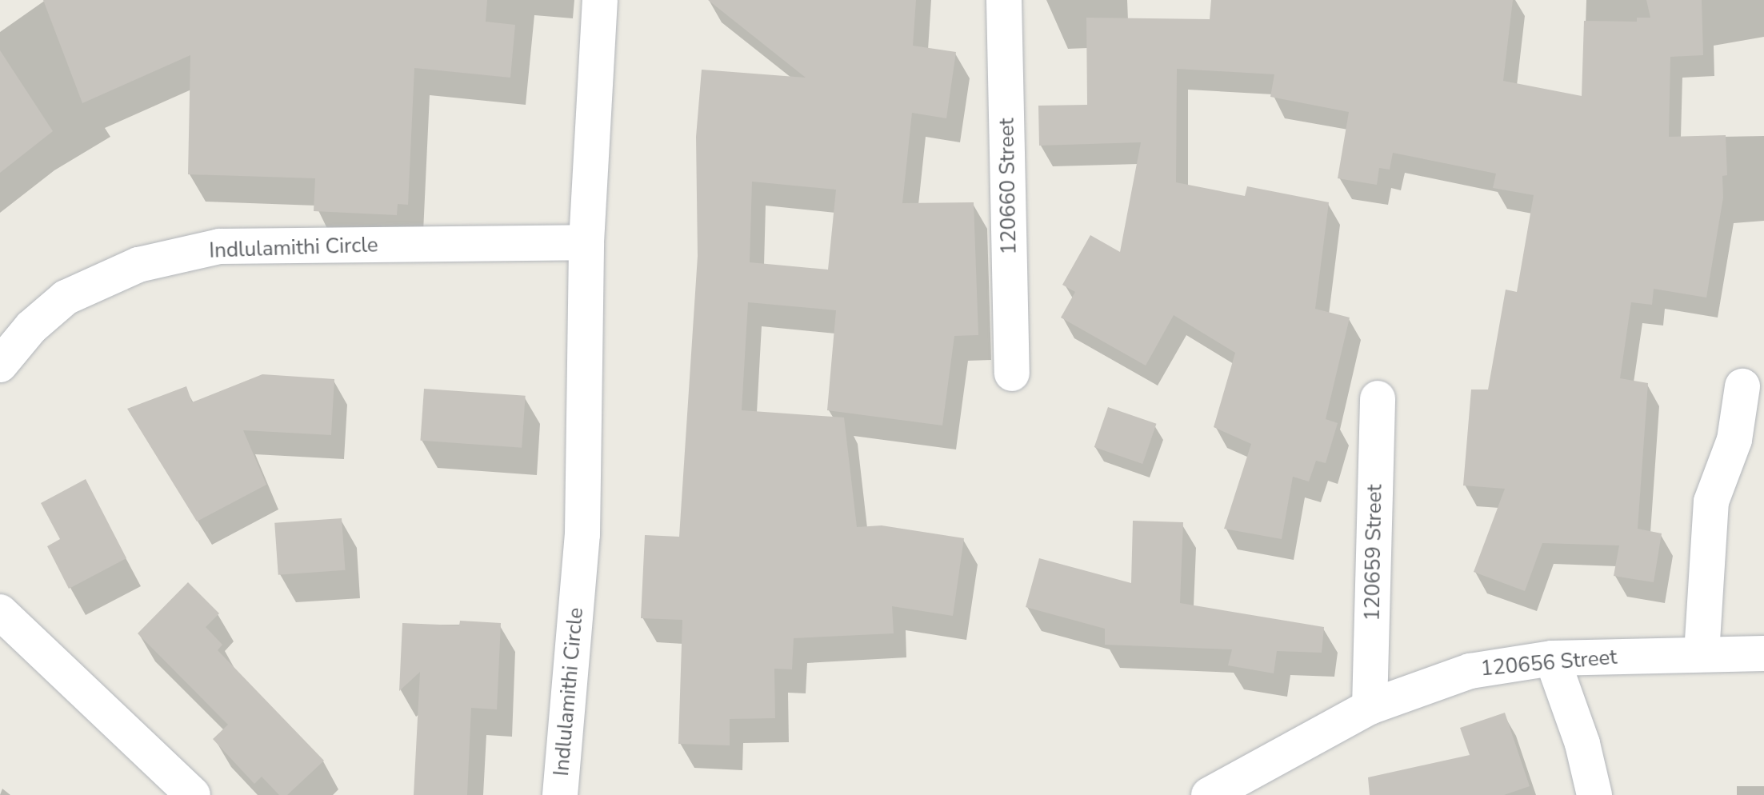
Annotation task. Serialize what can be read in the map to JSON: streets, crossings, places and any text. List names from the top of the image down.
{
  "streets": {
    "street": [
      "120660 Street",
      "Indlulamithi Circle",
      "120659 Street",
      "120656 Street"
    ]
  },
  "crossings": [
    ["120659 Street", "120656 Street"]
  ]
}
